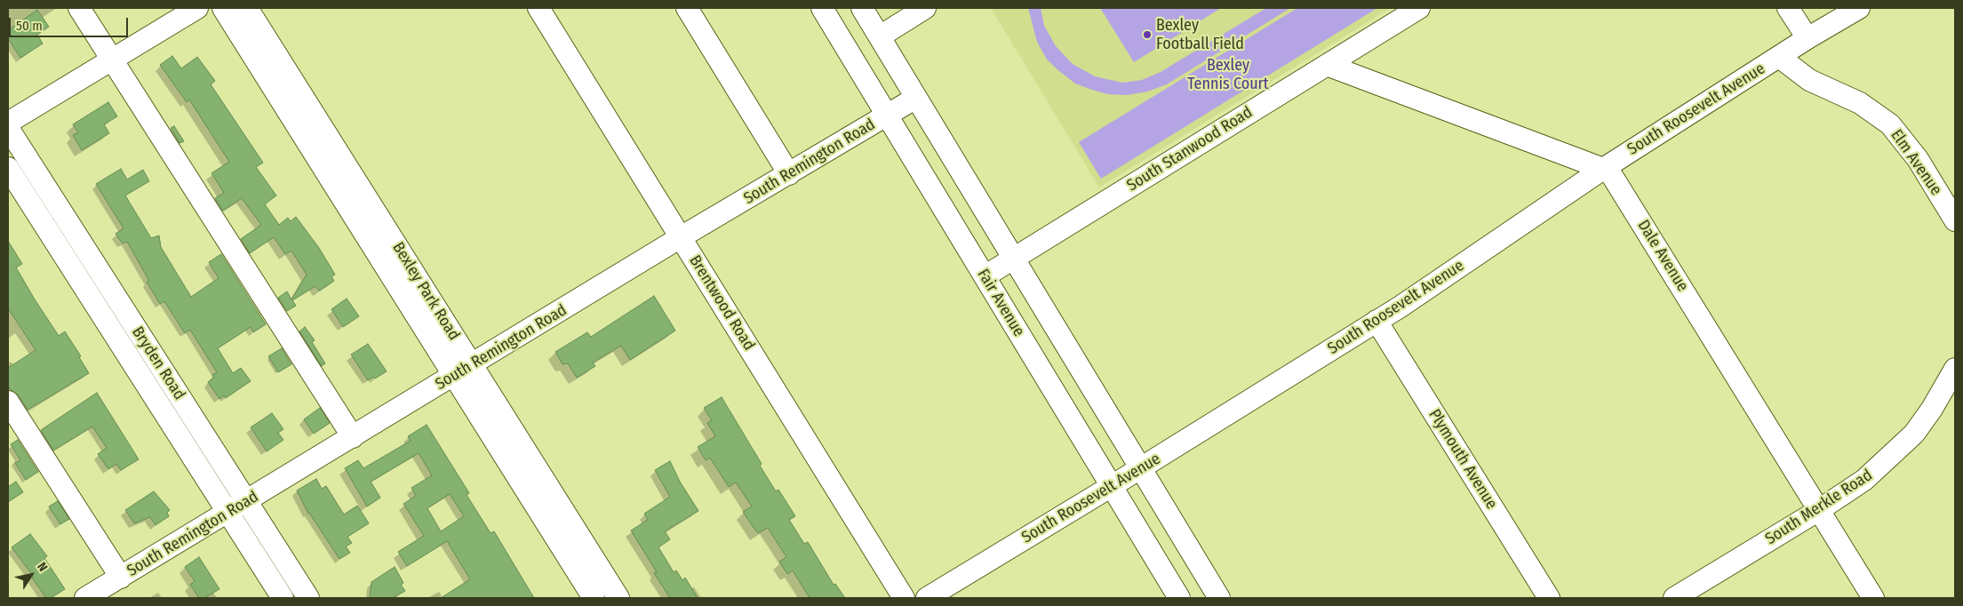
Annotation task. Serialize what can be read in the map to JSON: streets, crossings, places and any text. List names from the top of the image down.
{
  "streets": {
    "street": [
      "South Roosevelt Avenue",
      "South Stanwood Road",
      "South Remington Road",
      "Elm Avenue",
      "Dale Avenue",
      "Bexley Park Road",
      "Brentwood Road",
      "Fair Avenue",
      "Bryden Road",
      "Plymouth Avenue",
      "South Merkle Road"
    ]
  },
  "crossings": [
    ["South Roosevelt Avenue", "Elm Avenue"],
    ["South Roosevelt Avenue", "Dale Avenue"],
    ["South Roosevelt Avenue", "Fair Avenue"],
    ["South Roosevelt Avenue", "Plymouth Avenue"],
    ["South Stanwood Road", "Dale Avenue"],
    ["South Stanwood Road", "Fair Avenue"],
    ["South Remington Road", "Bexley Park Road"],
    ["South Remington Road", "Brentwood Road"],
    ["South Remington Road", "Fair Avenue"],
    ["South Remington Road", "Bryden Road"],
    ["Dale Avenue", "South Merkle Road"]
  ],
  "parks": ["Bexley Tennis Court"],
  "places": ["Bexley Football Field"],
  "scale_bar": "50 m",
  "north": "top right"
}
